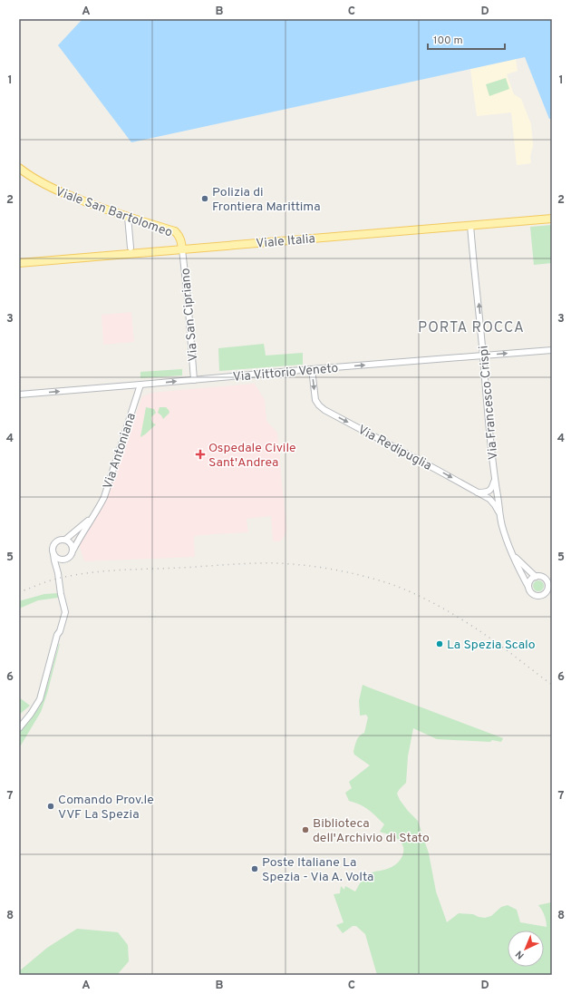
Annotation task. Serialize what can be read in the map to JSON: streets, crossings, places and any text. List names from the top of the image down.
{
  "streets": {
    "main road": ["Viale San Bartolomeo", "Viale Italia"],
    "street": [
      "Via San Cipriano",
      "Via Vittorio Veneto",
      "Via Francesco Crispi",
      "Via Redipuglia",
      "Via Antoniana"
    ]
  },
  "crossings": [
    ["Viale San Bartolomeo", "Viale Italia"],
    ["Viale San Bartolomeo", "Via San Cipriano"],
    ["Viale Italia", "Via San Cipriano"],
    ["Viale Italia", "Via Francesco Crispi"],
    ["Via San Cipriano", "Via Vittorio Veneto"],
    ["Via Vittorio Veneto", "Via Francesco Crispi"],
    ["Via Vittorio Veneto", "Via Redipuglia"],
    ["Via Vittorio Veneto", "Via Antoniana"],
    ["Via Francesco Crispi", "Via Redipuglia"]
  ],
  "one_way": ["Via Vittorio Veneto", "Via Redipuglia"],
  "districts": ["PORTA ROCCA"],
  "places": {
    "other": [
      "Polizia di Frontiera Marittima",
      "La Spezia Scalo",
      "Comando Prov.le VVF La Spezia",
      "Biblioteca dell'Archivio di Stato",
      "Poste Italiane La Spezia - Via A. Volta"
    ],
    "health": ["Ospedale Civile Sant'Andrea"]
  },
  "scale_bar": "100 m",
  "north": "bottom left",
  "grid": {
    "columns": [
      "A",
      "B",
      "C",
      "D"
    ],
    "rows": [
      "1",
      "2",
      "3",
      "4",
      "5",
      "6",
      "7",
      "8"
    ]
  }
}
